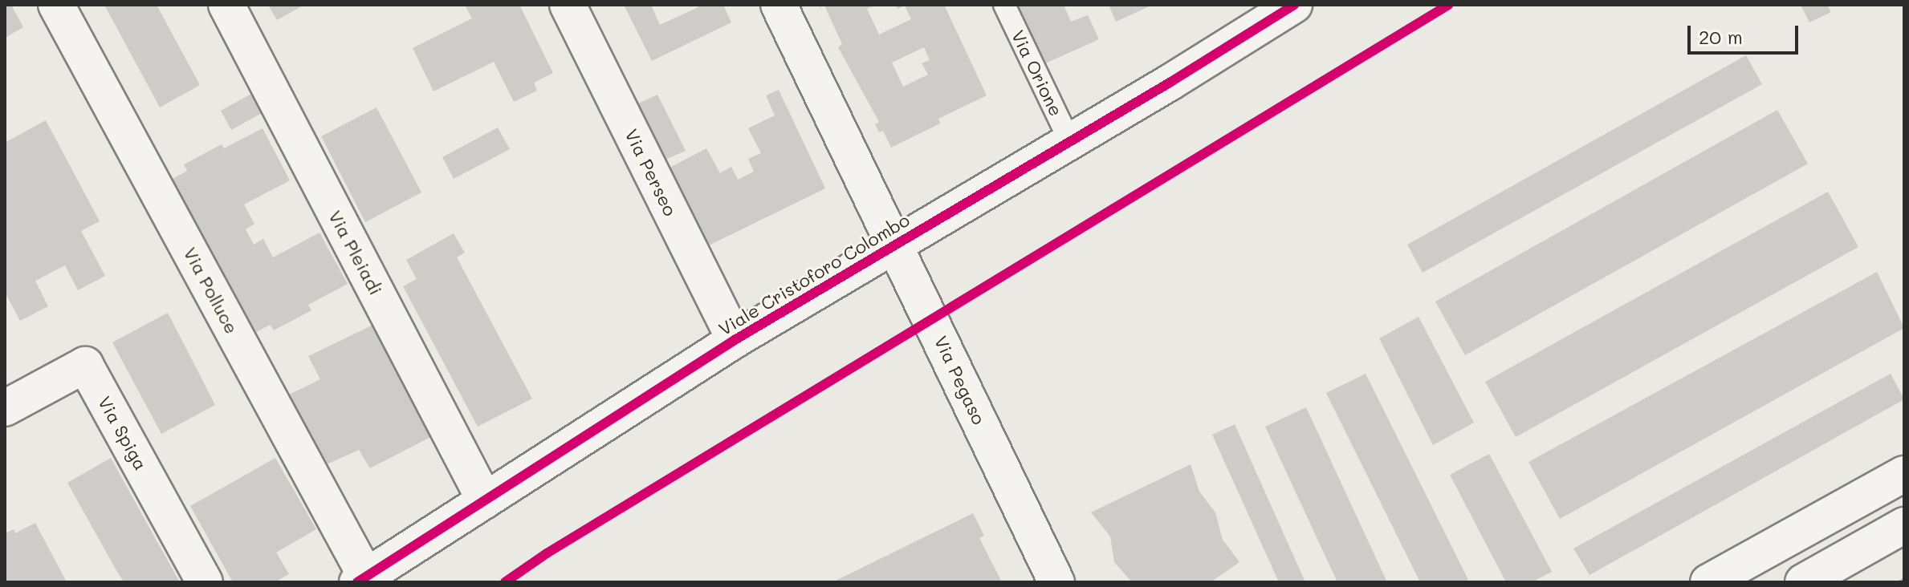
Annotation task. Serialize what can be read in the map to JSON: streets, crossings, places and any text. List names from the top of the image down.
{
  "streets": {
    "street": [
      "Via Perseo",
      "Via Pleiadi",
      "Viale Cristoforo Colombo",
      "Via Polluce",
      "Via Pegaso",
      "Via Spiga"
    ],
    "lane": ["Via Orione"]
  },
  "crossings": [
    ["Via Orione", "Viale Cristoforo Colombo"],
    ["Via Perseo", "Viale Cristoforo Colombo"],
    ["Via Pleiadi", "Viale Cristoforo Colombo"],
    ["Viale Cristoforo Colombo", "Via Polluce"],
    ["Viale Cristoforo Colombo", "Via Pegaso"]
  ],
  "scale_bar": "20 m"
}
